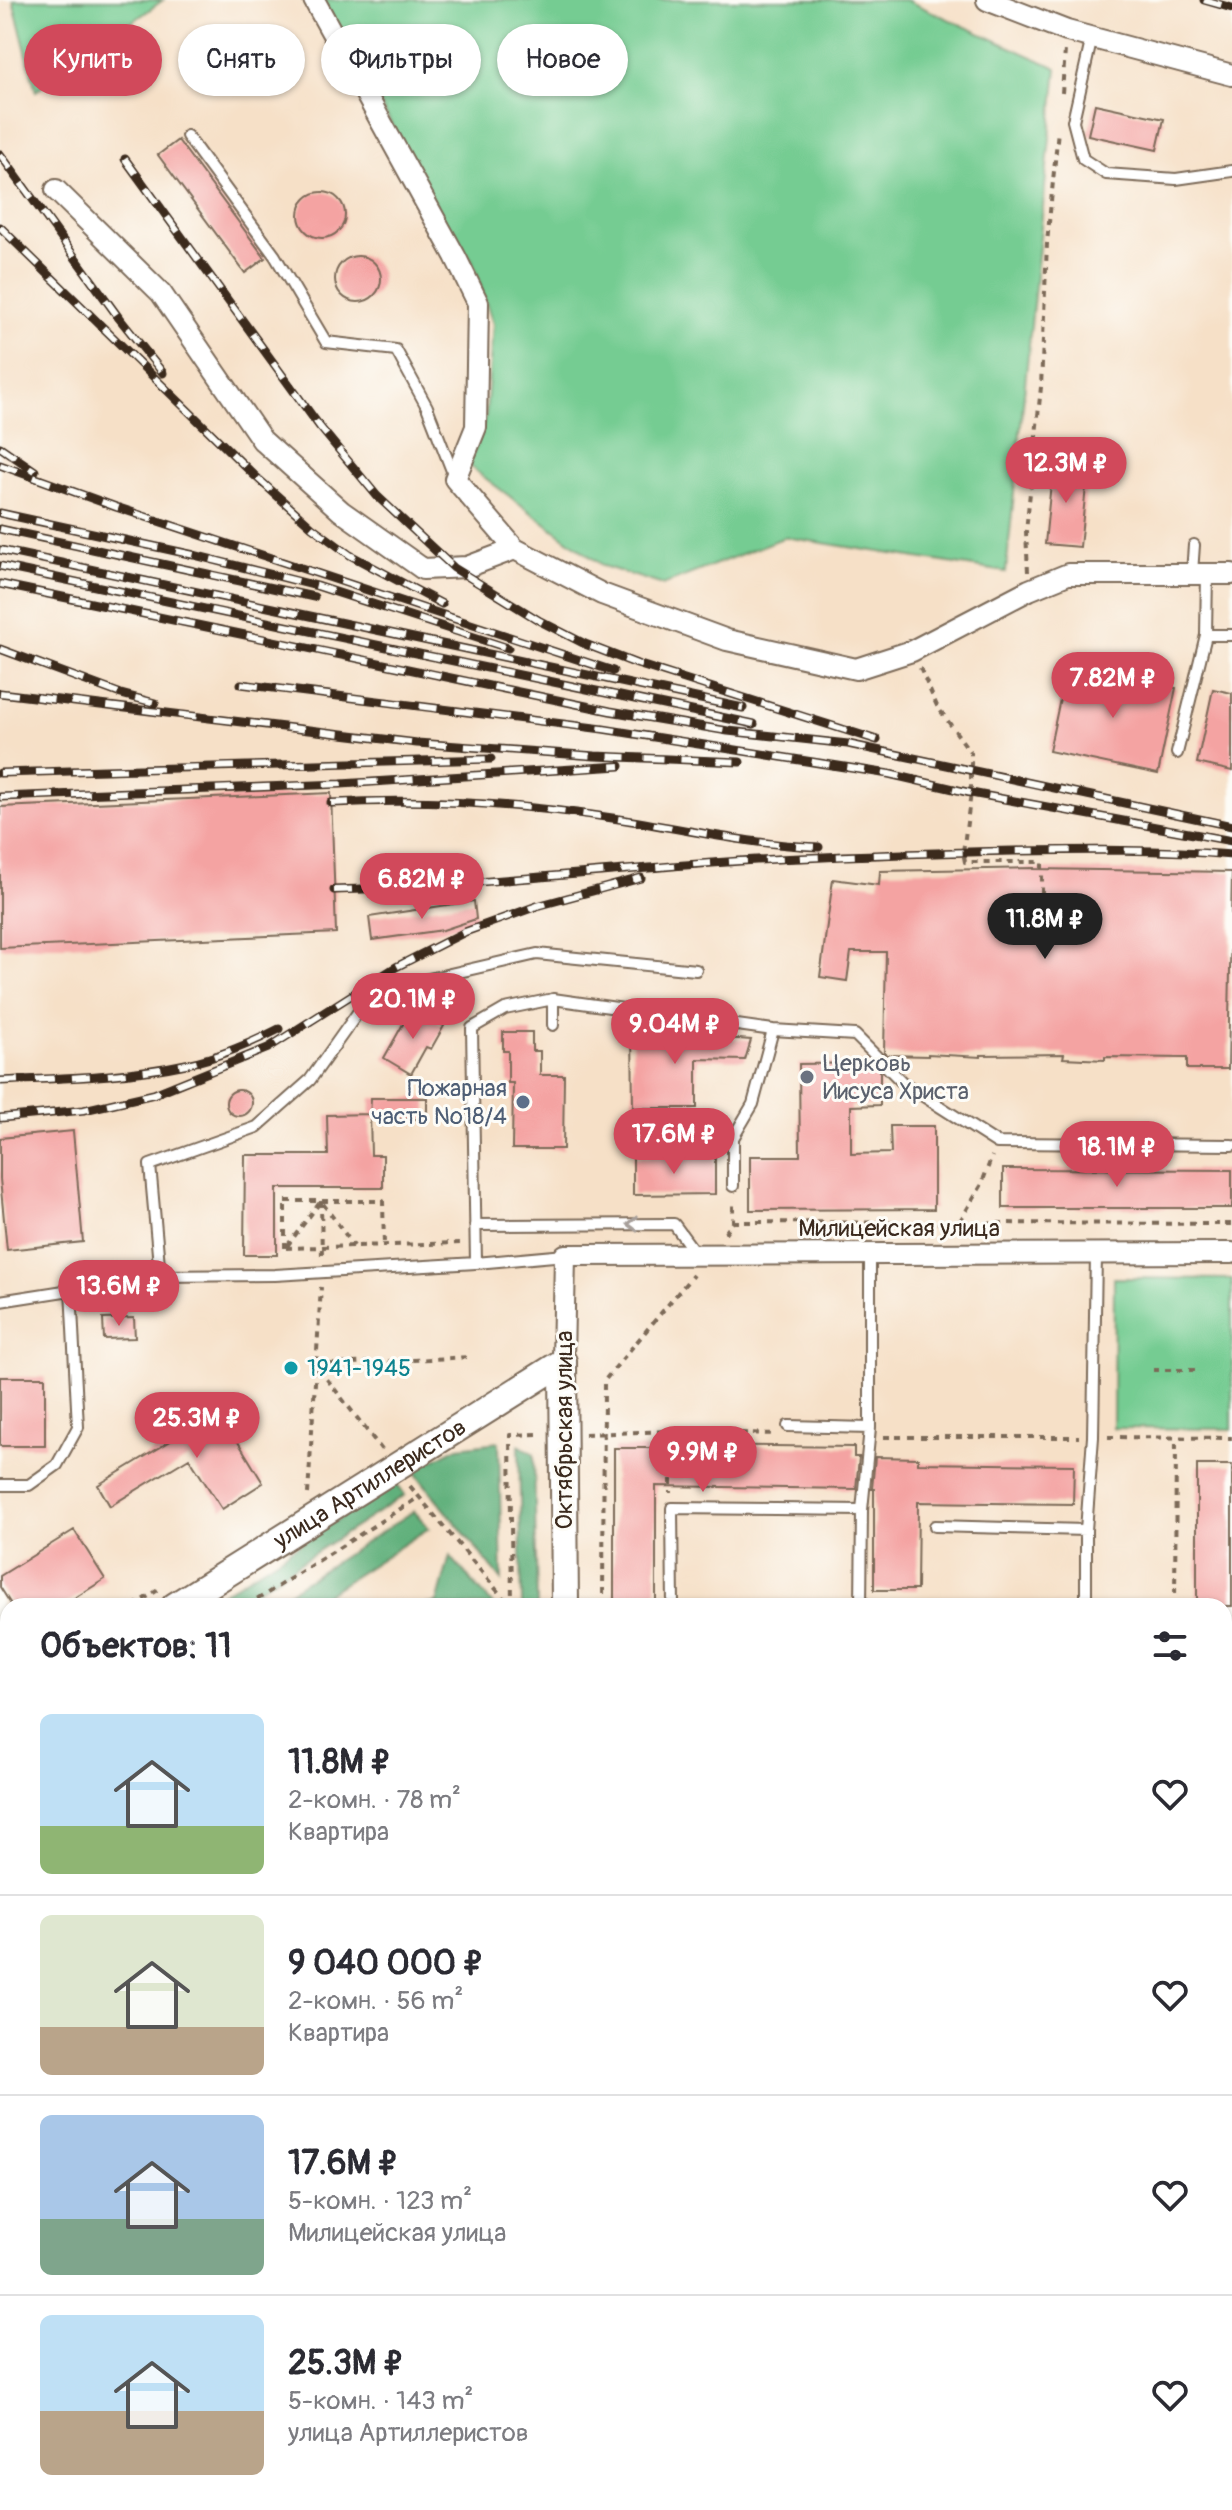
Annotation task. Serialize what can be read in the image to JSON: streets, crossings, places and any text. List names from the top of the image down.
{
  "streets": {
    "street": ["Милицейская улица", "Октябрьская улица", "улица Артиллеристов"]
  },
  "crossings": [
    ["Милицейская улица", "Октябрьская улица"],
    ["Октябрьская улица", "улица Артиллеристов"]
  ],
  "places": ["Церковь Иисуса Христа", "Пожарная часть №18/4", "1941-1945"],
  "page": {
    "chip": [
      "Купить",
      "Снять",
      "Фильтры",
      "Новое"
    ],
    "price": [
      "12.3M ₽",
      "7.82M ₽",
      "6.82M ₽",
      "11.8M ₽",
      "20.1M ₽",
      "9.04M ₽",
      "17.6M ₽",
      "18.1M ₽",
      "13.6M ₽",
      "25.3M ₽",
      "9.9M ₽"
    ],
    "heading": "Объектов: 11",
    "list": [
      {
        "name": "11.8M ₽",
        "note": "2-комн. · 78 m² · Квартира"
      },
      {
        "name": "9 040 000 ₽",
        "note": "2-комн. · 56 m² · Квартира"
      },
      {
        "name": "17.6M ₽",
        "note": "5-комн. · 123 m² · Милицейская улица"
      },
      {
        "name": "25.3M ₽",
        "note": "5-комн. · 143 m² · улица Артиллеристов"
      }
    ]
  }
}
